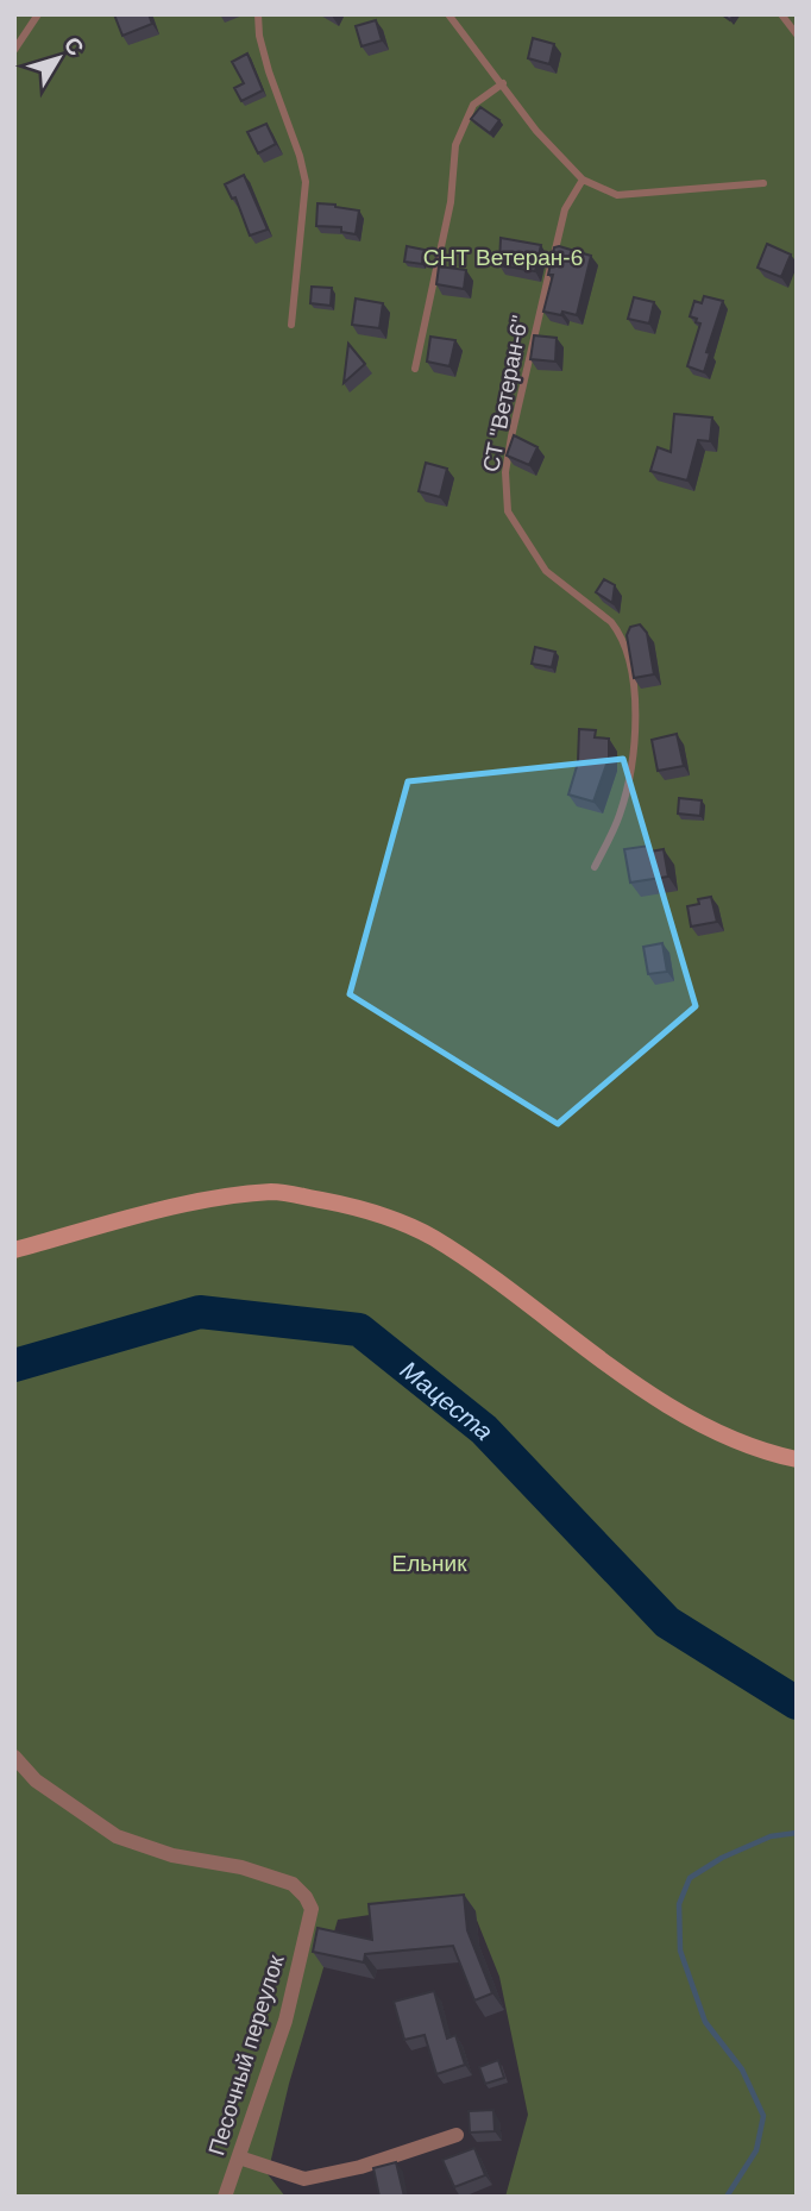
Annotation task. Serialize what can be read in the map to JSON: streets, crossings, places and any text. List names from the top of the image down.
{
  "streets": {
    "street": ["Песочный переулок"],
    "lane": ["СТ \"Ветеран-6\""]
  },
  "water": ["Мацеста"],
  "parks": ["СНТ Ветеран-6", "Ельник"],
  "north": "top right"
}
